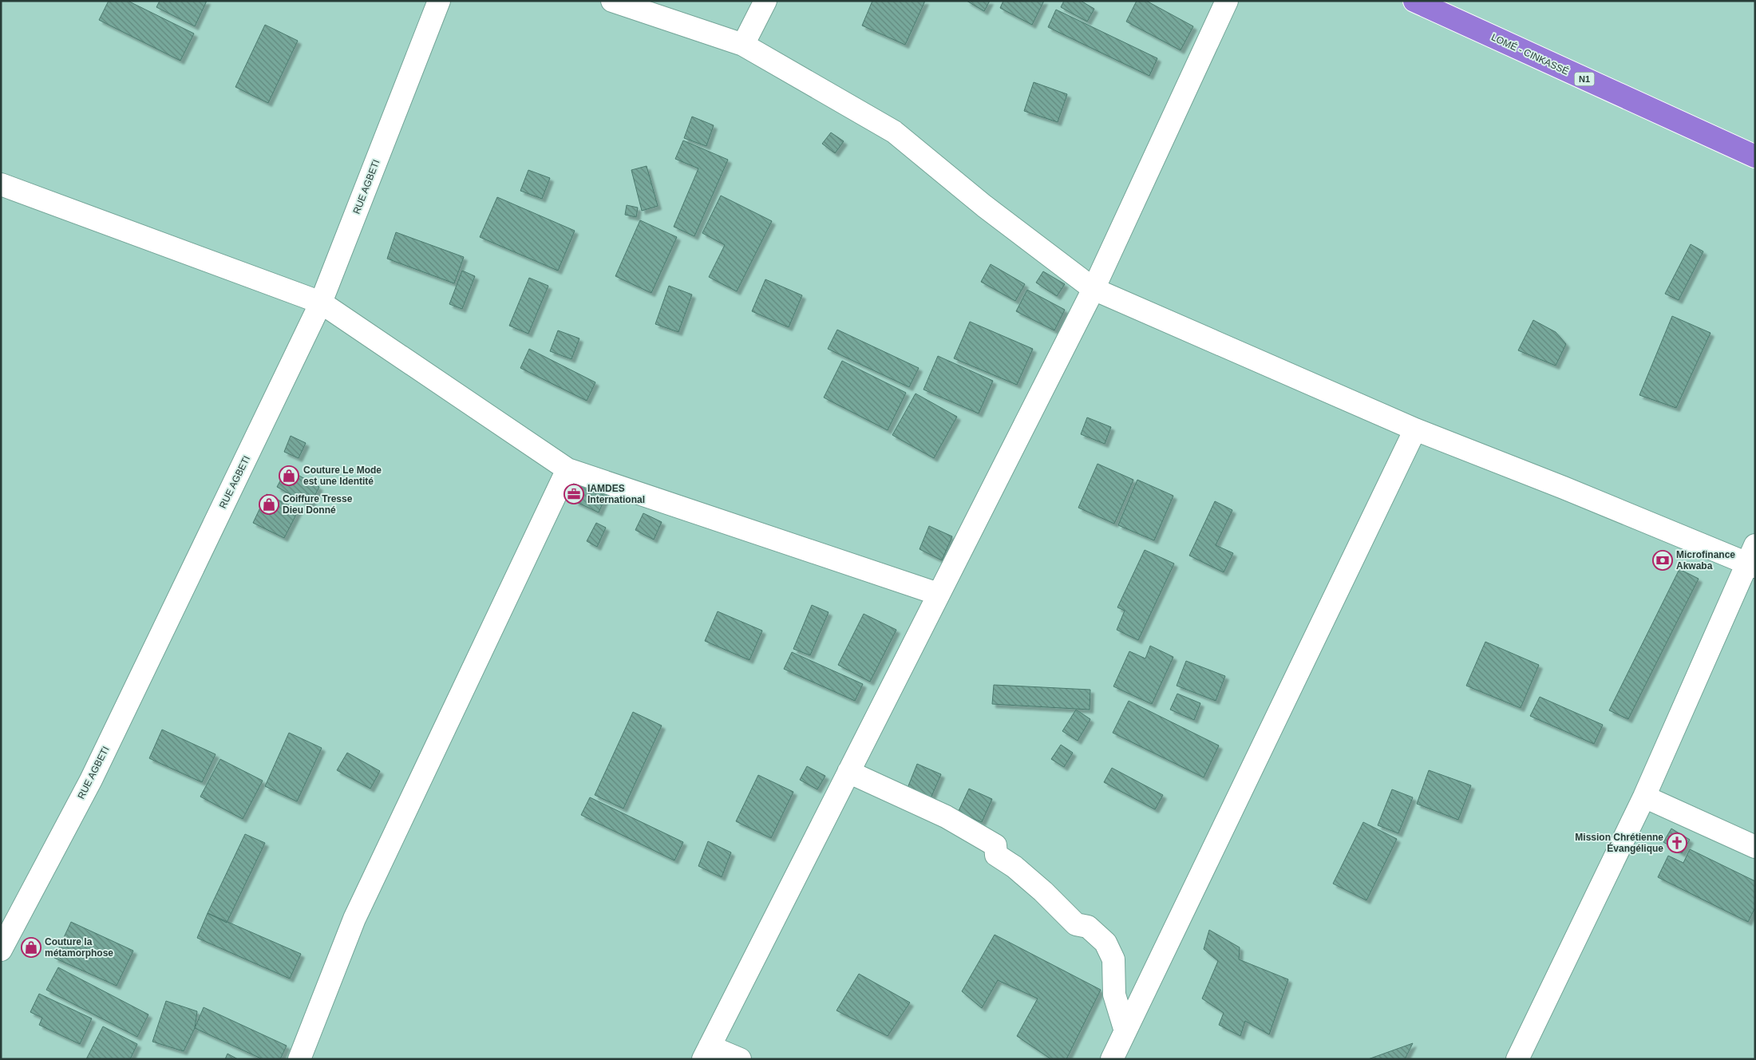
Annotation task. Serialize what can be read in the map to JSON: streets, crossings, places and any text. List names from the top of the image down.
{
  "streets": {
    "highway": ["LOMÉ - CINKASSÉ", "N1"],
    "street": ["RUE AGBETI"]
  },
  "places": {
    "shop": ["Couture Le Mode est une Identité", "Coiffure Tresse Dieu Donné", "Couture la métamorphose"],
    "office": ["IAMDES International"],
    "bank": ["Microfinance Akwaba"],
    "church": ["Mission Chrétienne Évangélique"]
  }
}
